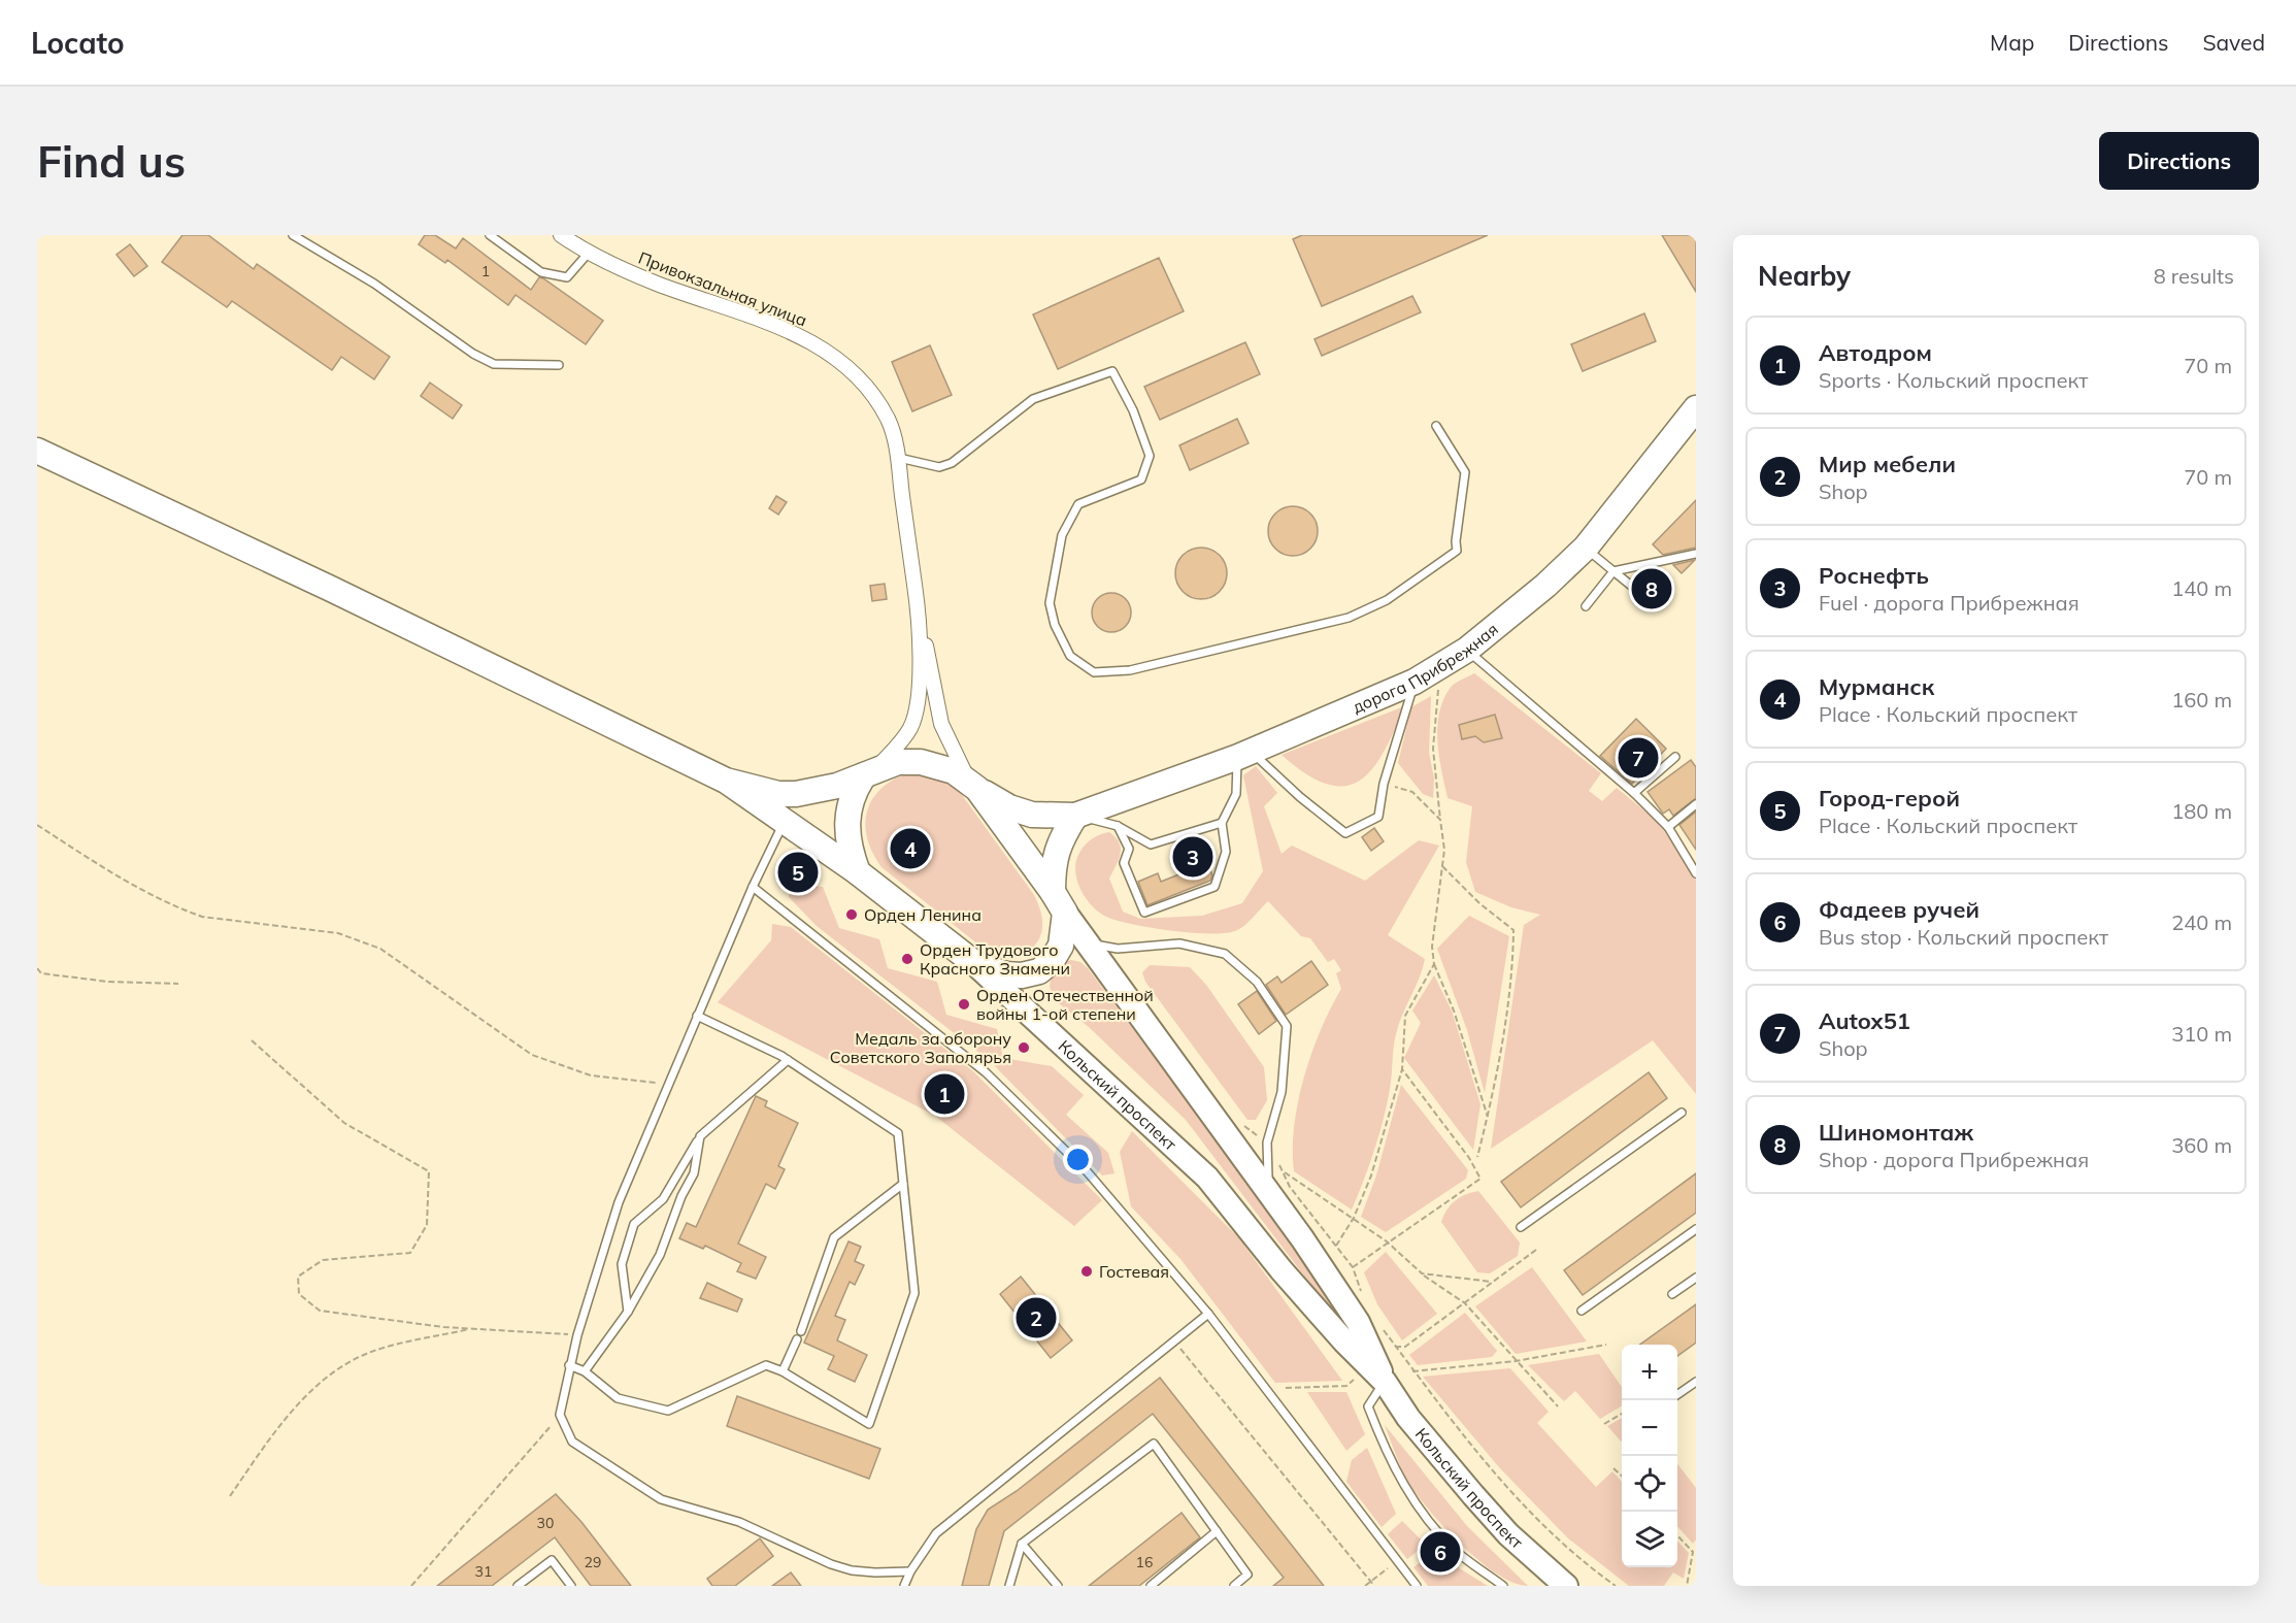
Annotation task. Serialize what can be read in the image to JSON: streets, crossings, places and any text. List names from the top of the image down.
{
  "streets": {
    "highway": ["дорога Прибрежная", "Кольский проспект"],
    "street": ["Привокзальная улица"]
  },
  "places": [
    "Орден Ленина",
    "Орден Трудового Красного Знамени",
    "Орден Отечественной войны 1-ой степени",
    "Медаль за оборону Советского Заполярья",
    "Гостевая"
  ],
  "house_numbers": [
    "1",
    "30",
    "29",
    "16",
    "31"
  ],
  "page": {
    "header": "Locato",
    "nav": ["Map", "Directions", "Saved"],
    "buttons": "Directions",
    "title": "Find us",
    "heading": ["Nearby", "8 results"],
    "list": [
      {
        "mark": "1",
        "name": "Автодром",
        "note": "Sports · Кольский проспект",
        "value": "70 m"
      },
      {
        "mark": "2",
        "name": "Мир мебели",
        "note": "Shop",
        "value": "70 m"
      },
      {
        "mark": "3",
        "name": "Роснефть",
        "note": "Fuel · дорога Прибрежная",
        "value": "140 m"
      },
      {
        "mark": "4",
        "name": "Мурманск",
        "note": "Place · Кольский проспект",
        "value": "160 m"
      },
      {
        "mark": "5",
        "name": "Город-герой",
        "note": "Place · Кольский проспект",
        "value": "180 m"
      },
      {
        "mark": "6",
        "name": "Фадеев ручей",
        "note": "Bus stop · Кольский проспект",
        "value": "240 m"
      },
      {
        "mark": "7",
        "name": "Autox51",
        "note": "Shop",
        "value": "310 m"
      },
      {
        "mark": "8",
        "name": "Шиномонтаж",
        "note": "Shop · дорога Прибрежная",
        "value": "360 m"
      }
    ],
    "pins": [
      "8",
      "7",
      "4",
      "3",
      "5",
      "1",
      "2",
      "6"
    ],
    "map_buttons": ["+", "−"]
  }
}
